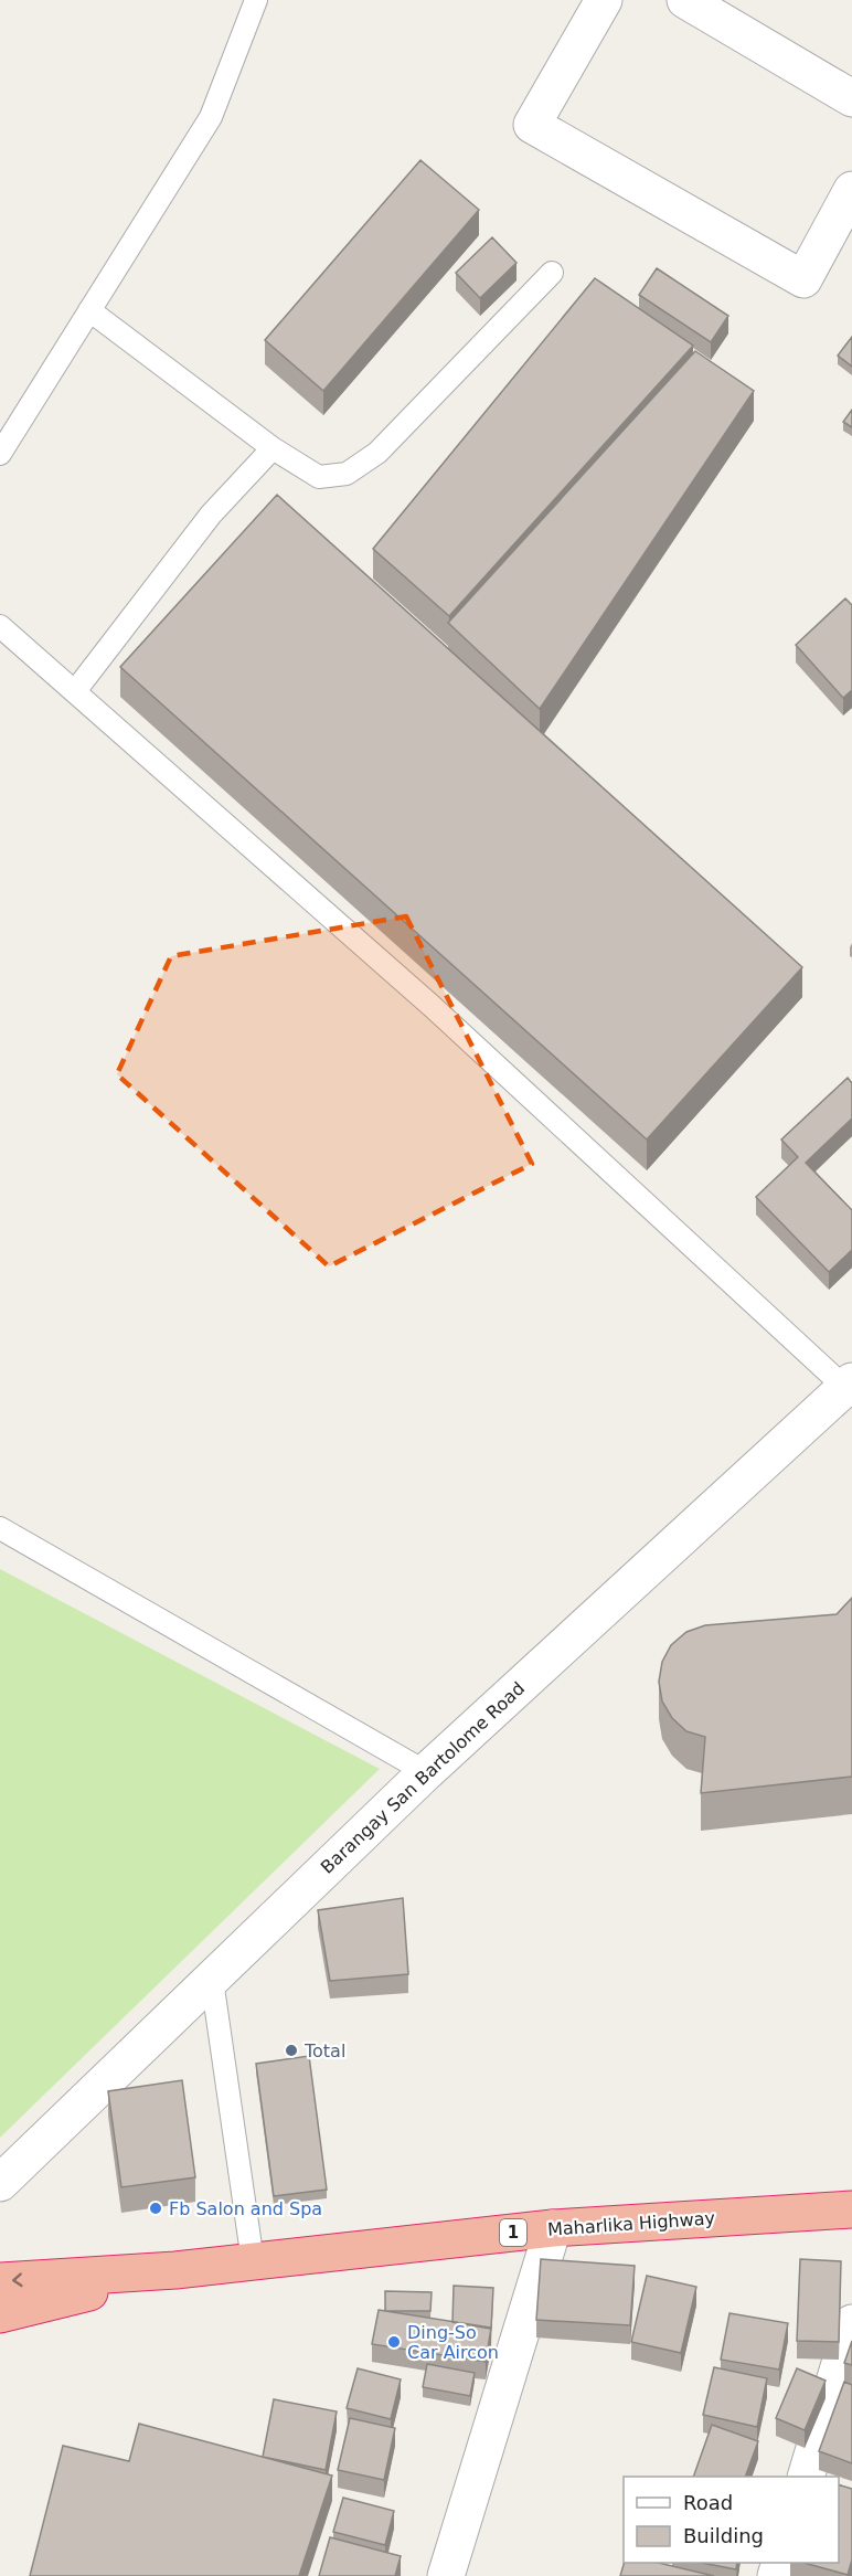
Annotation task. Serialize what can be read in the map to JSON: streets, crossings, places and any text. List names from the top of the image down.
{
  "streets": {
    "highway": ["Maharlika Highway", "1"],
    "street": ["Barangay San Bartolome Road"]
  },
  "places": ["Total", "Fb Salon and Spa", "Ding-So Car Aircon"],
  "legend": ["Road", "Building"]
}
